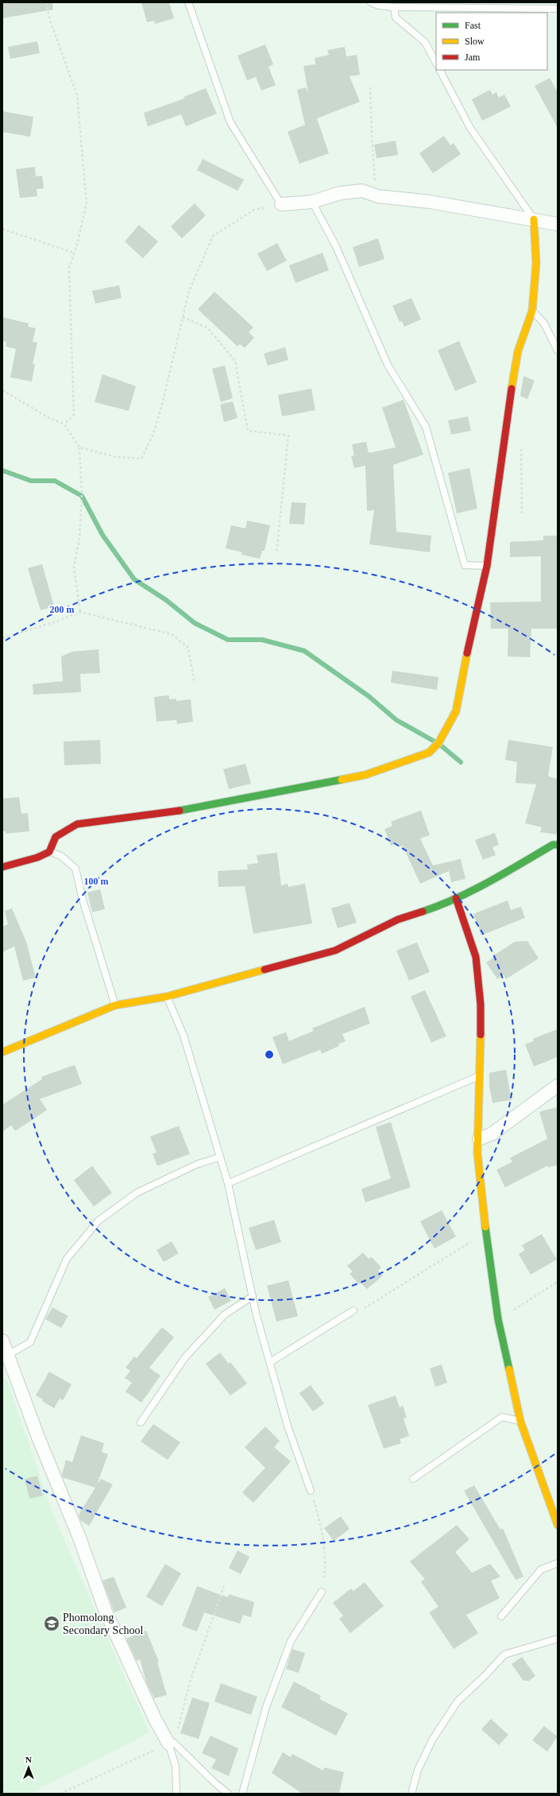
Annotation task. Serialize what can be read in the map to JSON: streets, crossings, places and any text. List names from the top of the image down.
{
  "places": {
    "school or university": ["Phomolong Secondary School"]
  },
  "legend": ["Fast", "Slow", "Jam"],
  "north": "top",
  "rings": ["200 m", "100 m"]
}
